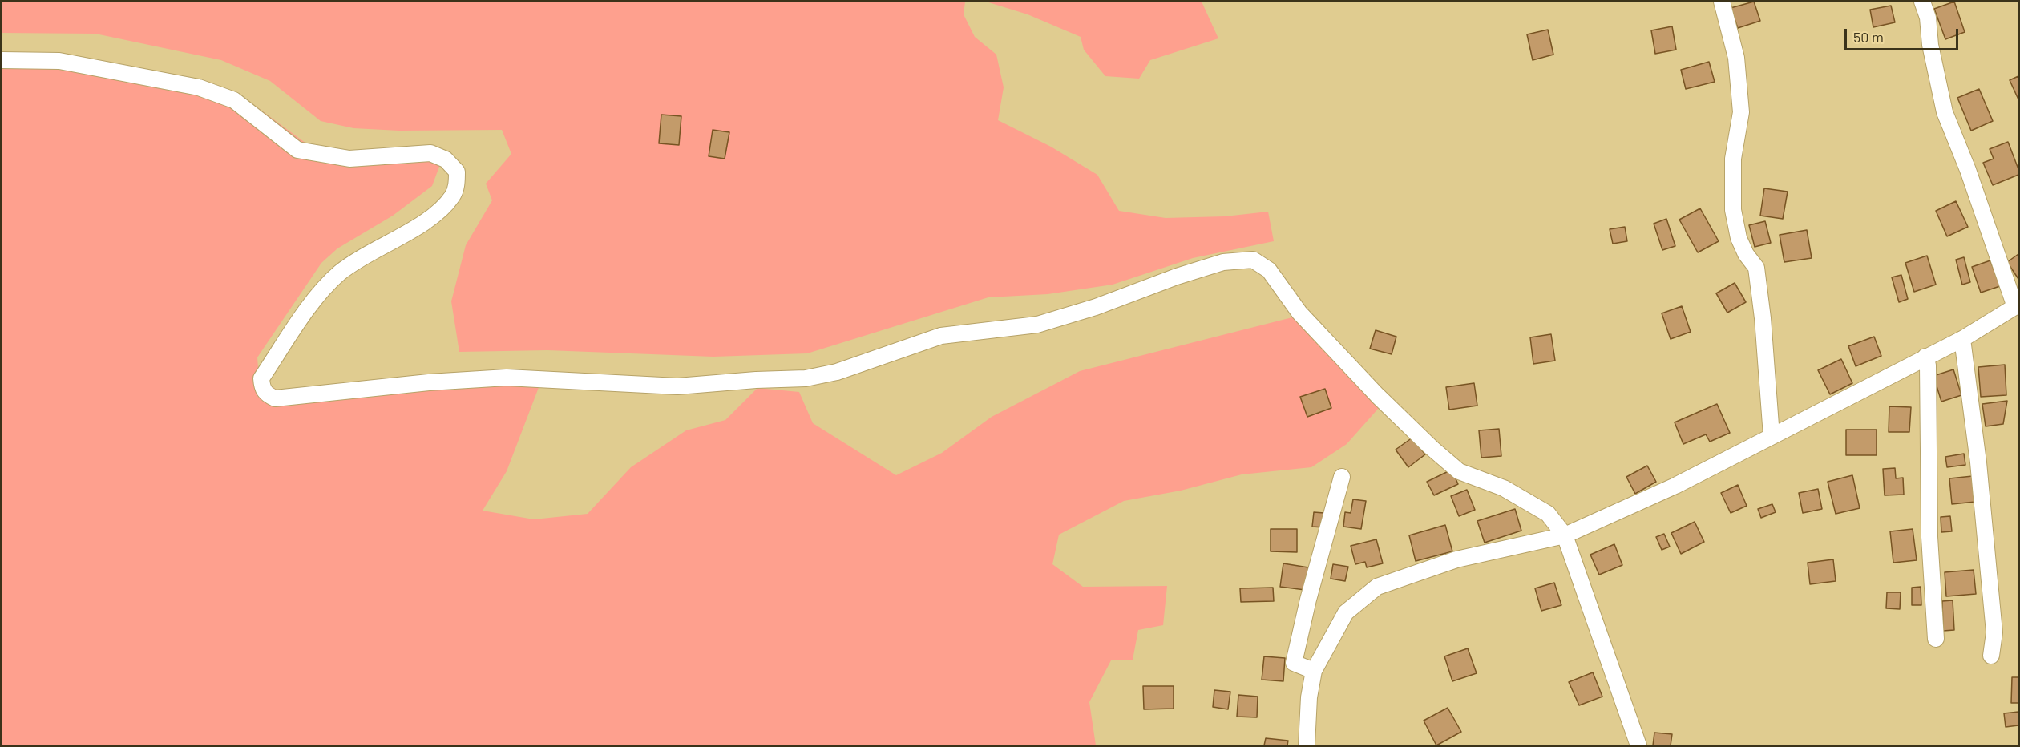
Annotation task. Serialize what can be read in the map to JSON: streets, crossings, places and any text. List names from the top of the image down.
{
  "scale_bar": "50 m"
}
